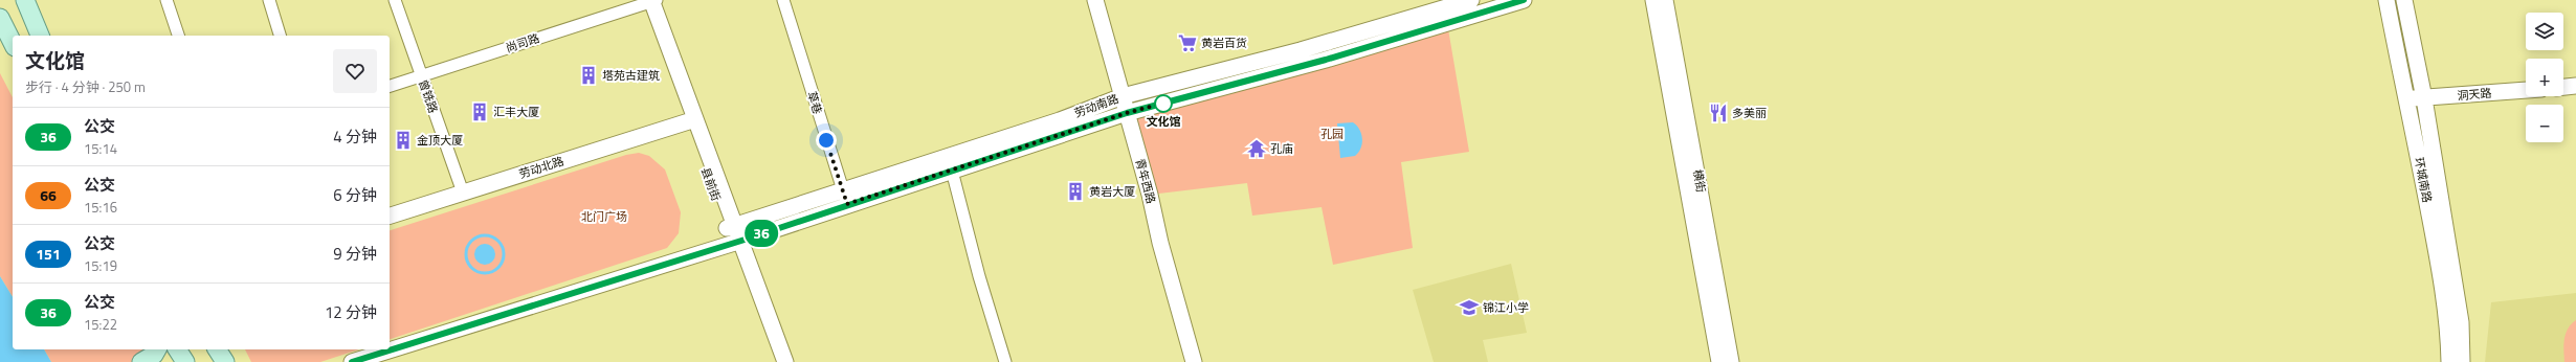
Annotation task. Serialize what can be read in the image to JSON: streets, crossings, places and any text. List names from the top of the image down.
{
  "streets": {
    "main road": [
      "洞天路",
      "劳动南路",
      "劳动北路",
      "环城南路",
      "青年西路",
      "横街",
      "县前街"
    ],
    "street": ["尚司路", "曾铣路", "草巷"]
  },
  "crossings": [
    ["尚司路", "曾铣路"],
    ["尚司路", "县前街"],
    ["洞天路", "环城南路"],
    ["曾铣路", "劳动北路"],
    ["草巷", "劳动南路"],
    ["劳动南路", "青年西路"],
    ["劳动南路", "县前街"],
    ["劳动北路", "县前街"]
  ],
  "parks": ["孔园", "北门广场"],
  "places": {
    "supermarket": ["黄岩百货"],
    "building": [
      "塔苑古建筑",
      "汇丰大厦",
      "金顶大厦",
      "黄岩大厦"
    ],
    "other": ["文化馆"],
    "restaurant": ["多美丽"],
    "temple": ["孔庙"],
    "school or university": ["锦江小学"]
  },
  "lines": ["bus line 36"],
  "page": {
    "on_map": "36",
    "map_buttons": ["+", "−"],
    "heading": ["文化馆", "步行 · 4 分钟 · 250 m"],
    "list": [
      {
        "mark": "36",
        "name": "公交",
        "note": "15:14",
        "value": "4 分钟"
      },
      {
        "mark": "66",
        "name": "公交",
        "note": "15:16",
        "value": "6 分钟"
      },
      {
        "mark": "151",
        "name": "公交",
        "note": "15:19",
        "value": "9 分钟"
      },
      {
        "mark": "36",
        "name": "公交",
        "note": "15:22",
        "value": "12 分钟"
      }
    ]
  }
}
